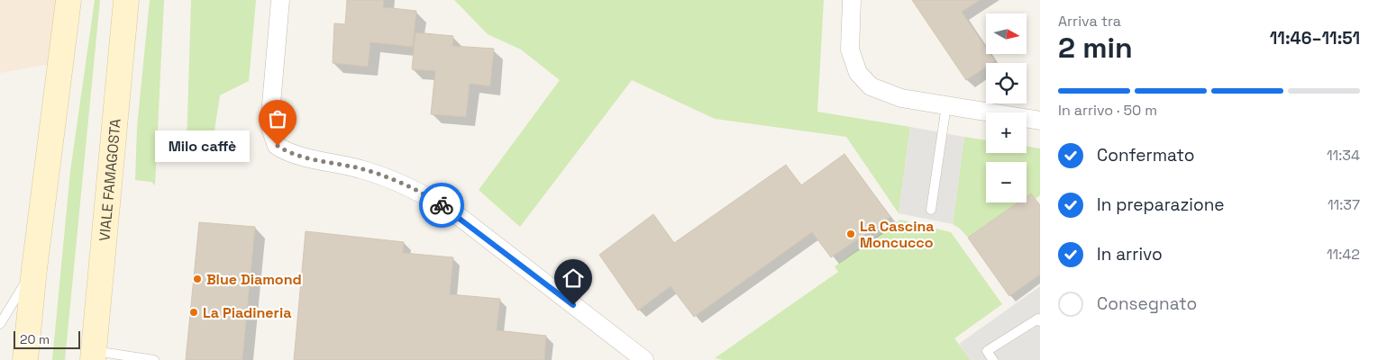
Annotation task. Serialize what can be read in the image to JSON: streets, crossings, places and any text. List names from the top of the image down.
{
  "streets": {
    "main road": ["VIALE FAMAGOSTA"]
  },
  "places": [
    "Milo caffè",
    "La Cascina Moncucco",
    "Blue Diamond",
    "La Piadineria"
  ],
  "scale_bar": "20 m",
  "north": "right",
  "page": {
    "heading": ["2 min", "Arriva tra", "11:46–11:51"],
    "map_buttons": ["+", "−"],
    "bar": "In arrivo · 50 m",
    "bubble": "Milo caffè",
    "list": [
      ["Confermato", "11:34"],
      ["In preparazione", "11:37"],
      ["In arrivo", "11:42"],
      "Consegnato"
    ],
    "scale": "20 m"
  }
}
